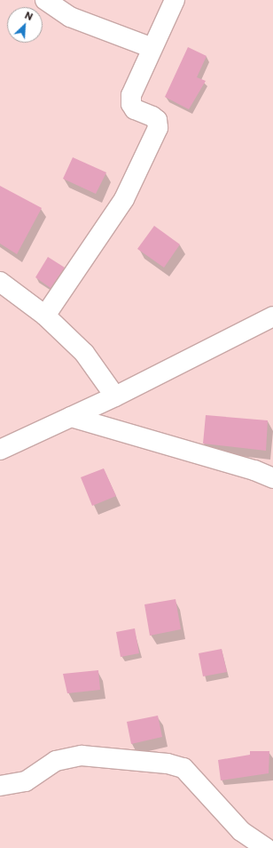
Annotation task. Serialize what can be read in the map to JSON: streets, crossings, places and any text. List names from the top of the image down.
{
  "north": "top right"
}
